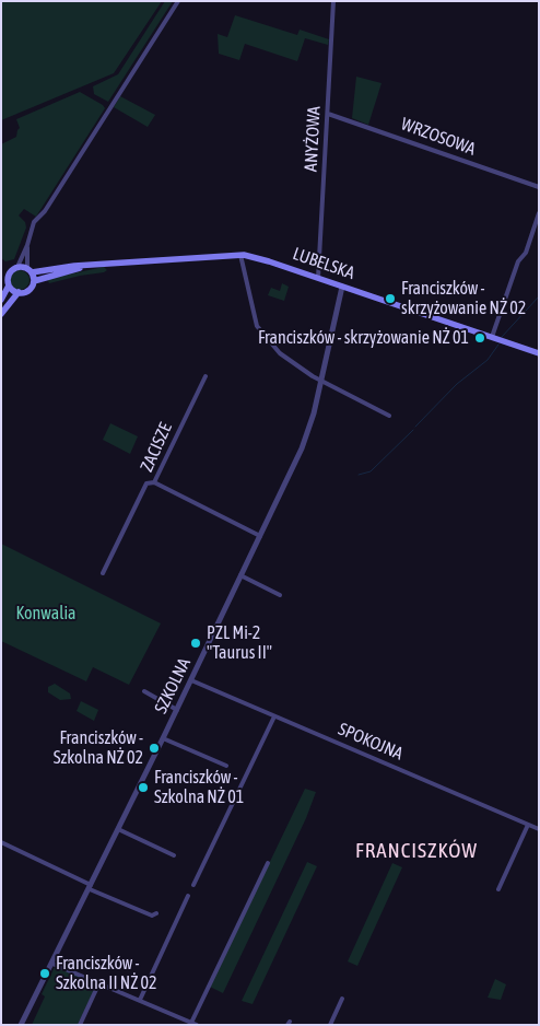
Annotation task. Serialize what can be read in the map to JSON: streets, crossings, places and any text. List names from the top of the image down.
{
  "streets": {
    "main road": ["LUBELSKA"],
    "street": [
      "WRZOSOWA",
      "ANYŻOWA",
      "ZACISZE",
      "SZKOLNA",
      "SPOKOJNA"
    ]
  },
  "crossings": [
    ["WRZOSOWA", "ANYŻOWA"],
    ["ANYŻOWA", "LUBELSKA"],
    ["LUBELSKA", "SZKOLNA"],
    ["ZACISZE", "SZKOLNA"],
    ["SZKOLNA", "SPOKOJNA"]
  ],
  "districts": ["FRANCISZKÓW"],
  "parks": ["Konwalia"],
  "places": [
    "Franciszków - skrzyżowanie NŻ 02",
    "Franciszków - skrzyżowanie NŻ 01",
    "PZL Mi-2 \"Taurus II\"",
    "Franciszków - Szkolna NŻ 02",
    "Franciszków - Szkolna NŻ 01",
    "Franciszków - Szkolna II NŻ 02"
  ]
}
